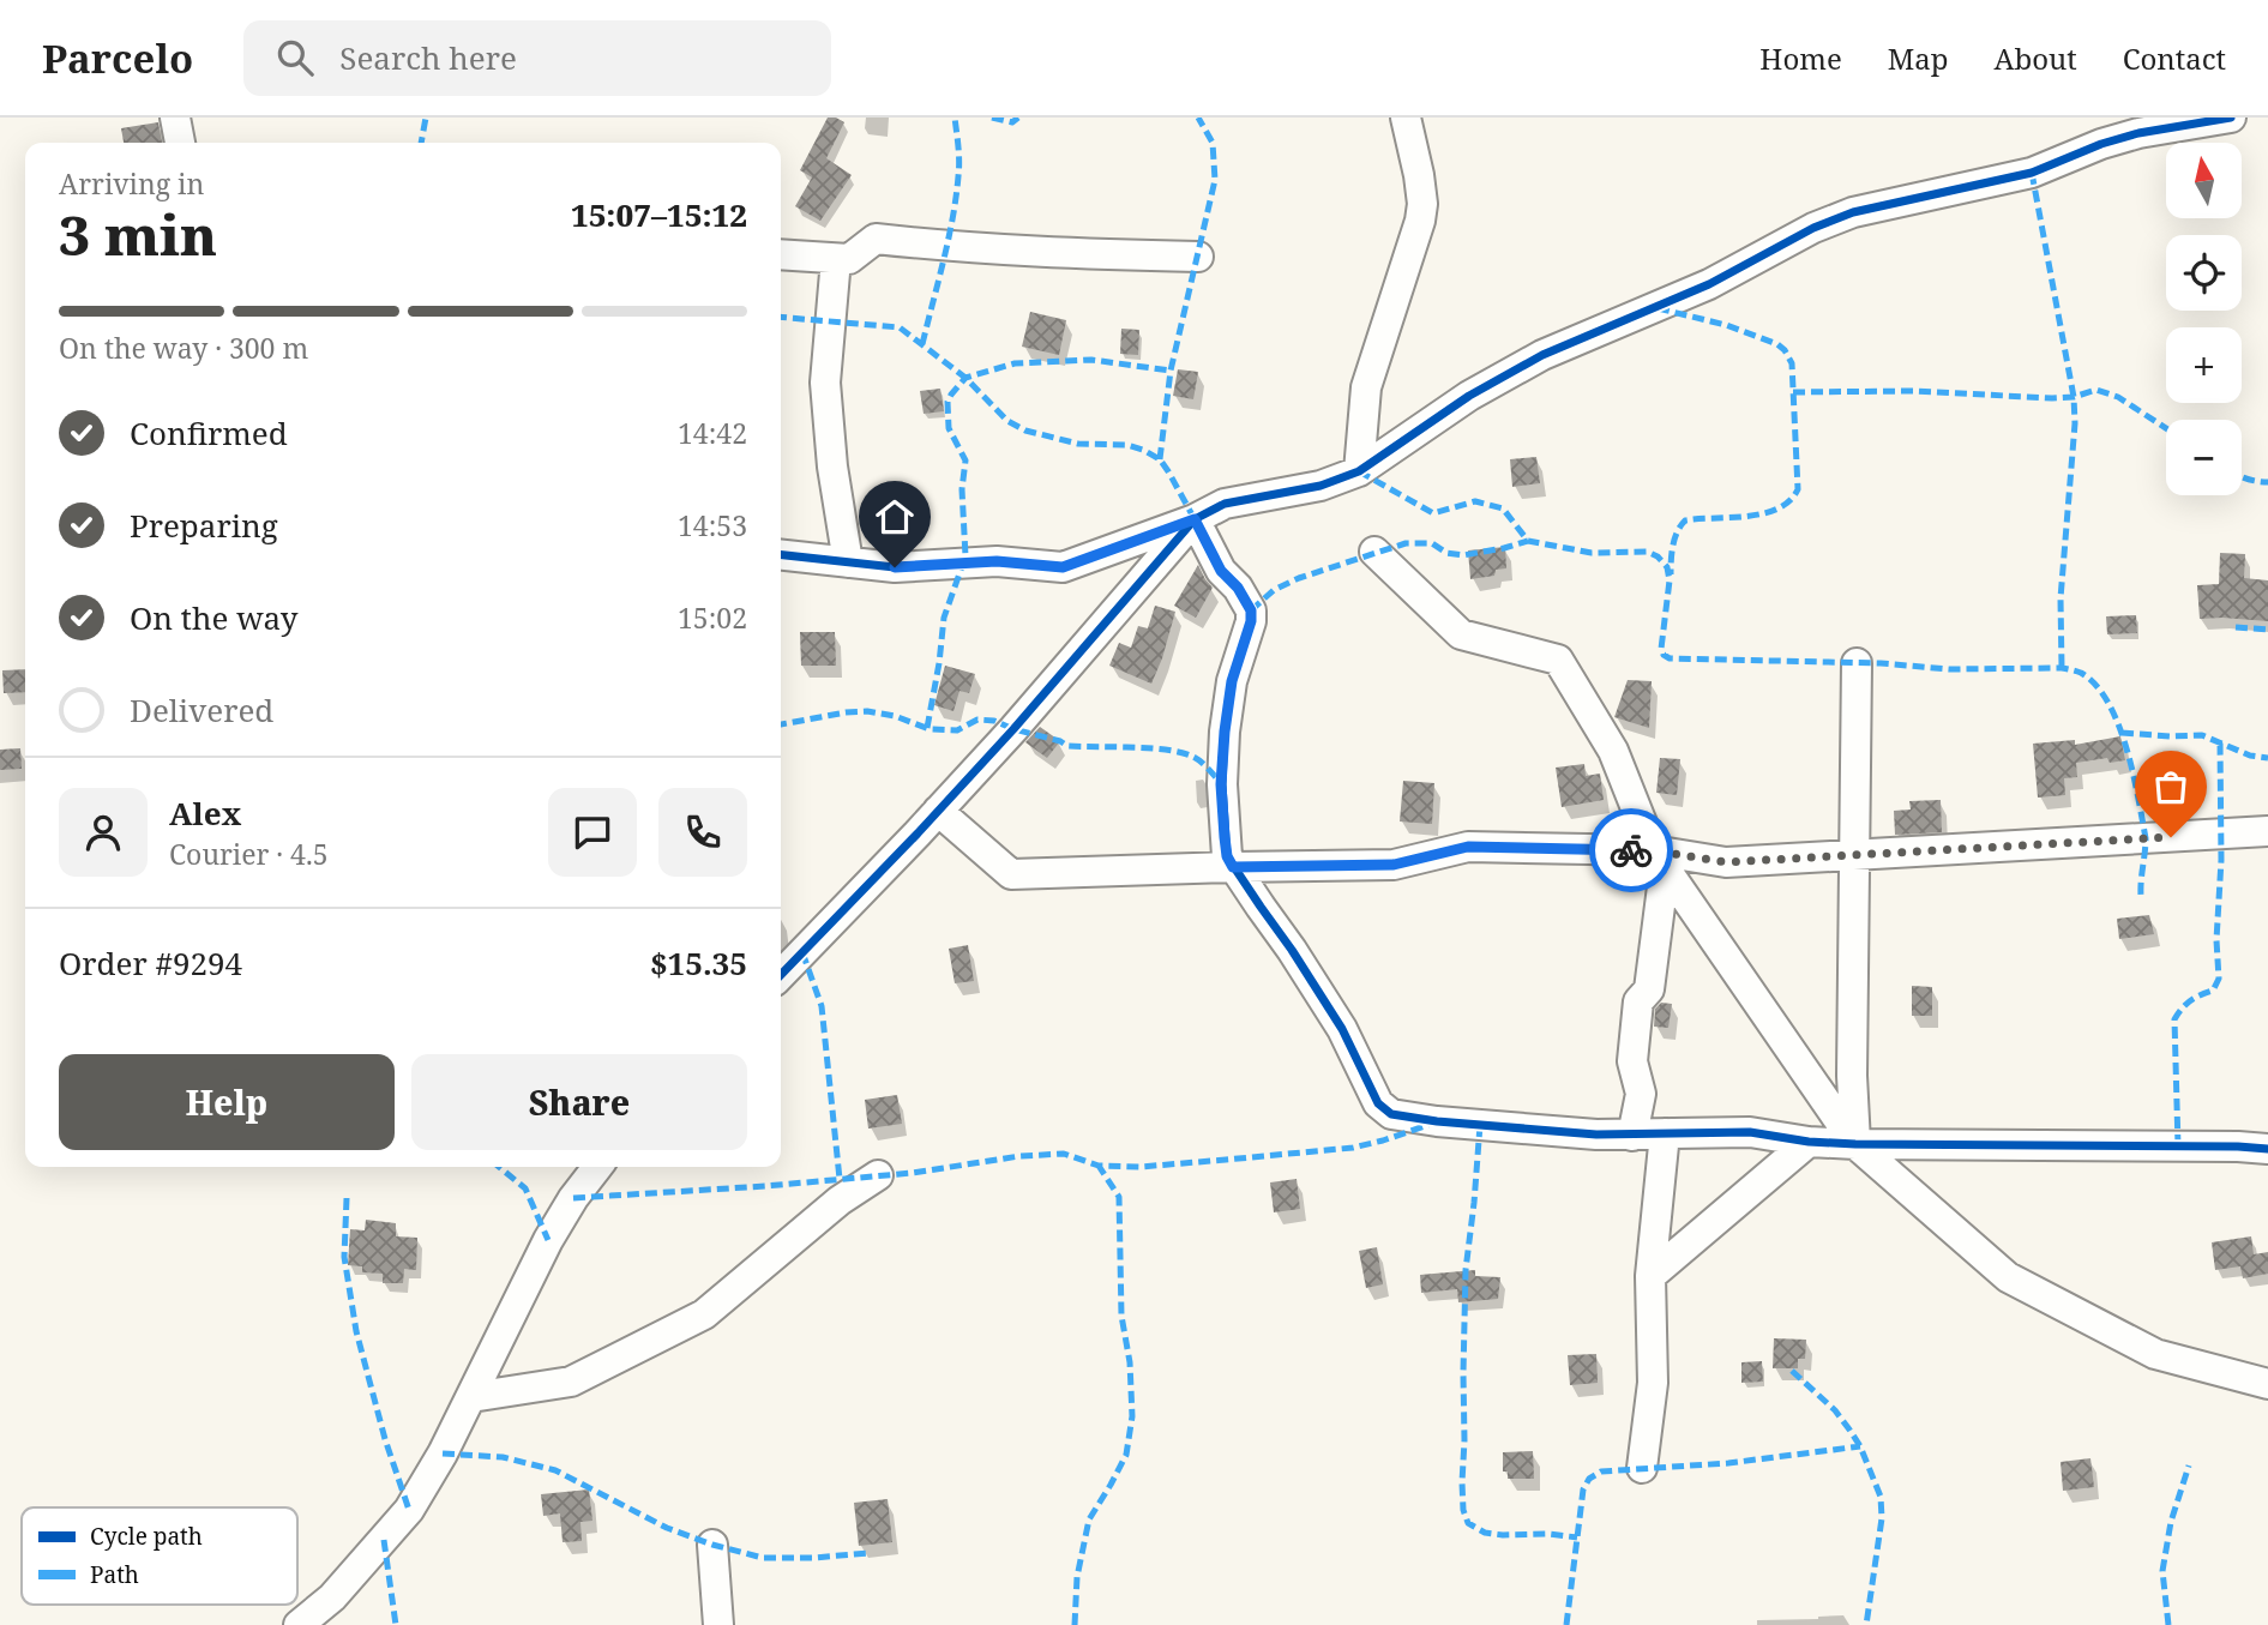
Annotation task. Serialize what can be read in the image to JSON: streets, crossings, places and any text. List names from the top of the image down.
{
  "legend": ["Cycle path", "Path"],
  "north": "top",
  "page": {
    "header": "Parcelo",
    "search": "Search here",
    "nav": [
      "Home",
      "Map",
      "About",
      "Contact"
    ],
    "map_buttons": ["+", "−"],
    "heading": ["3 min", "Arriving in", "15:07–15:12"],
    "panel": [
      "Alex",
      "Courier · 4.5",
      "Order #9294",
      "$15.35"
    ],
    "bar": "On the way · 300 m",
    "list": [
      ["Confirmed", "14:42"],
      ["Preparing", "14:53"],
      ["On the way", "15:02"],
      "Delivered"
    ],
    "buttons": ["Help", "Share"]
  }
}
